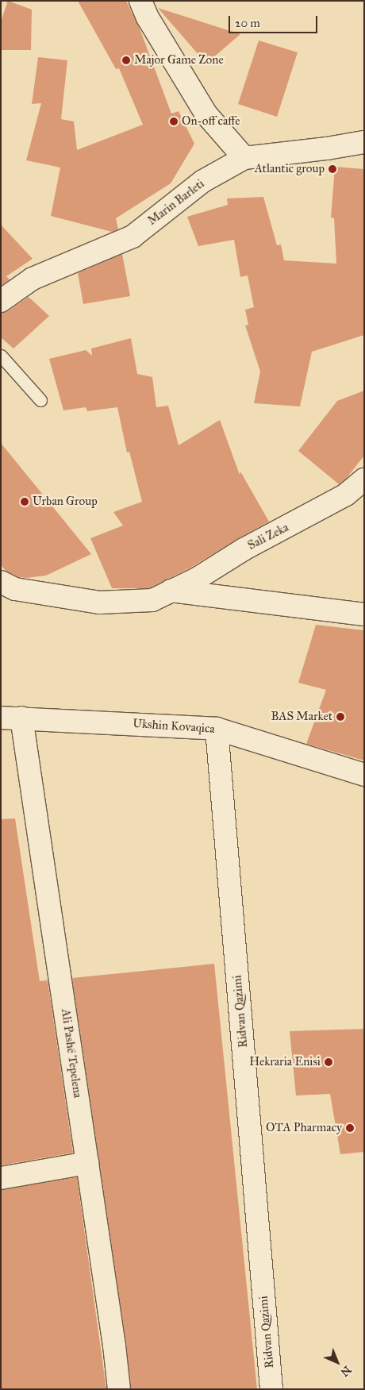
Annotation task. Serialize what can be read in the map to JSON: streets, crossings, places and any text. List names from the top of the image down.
{
  "streets": {
    "street": [
      "Marin Barleti",
      "Sali Zeka",
      "Ukshin Kovaqica",
      "Ridvan Qazimi",
      "Ali Pashë Tepelena"
    ]
  },
  "crossings": [
    ["Ukshin Kovaqica", "Ridvan Qazimi"],
    ["Ukshin Kovaqica", "Ali Pashë Tepelena"]
  ],
  "places": [
    "Major Game Zone",
    "On-off caffe",
    "Atlantic group",
    "Urban Group",
    "BAS Market",
    "Hekraria Enisi",
    "OTA Pharmacy"
  ],
  "scale_bar": "20 m",
  "north": "bottom right"
}
